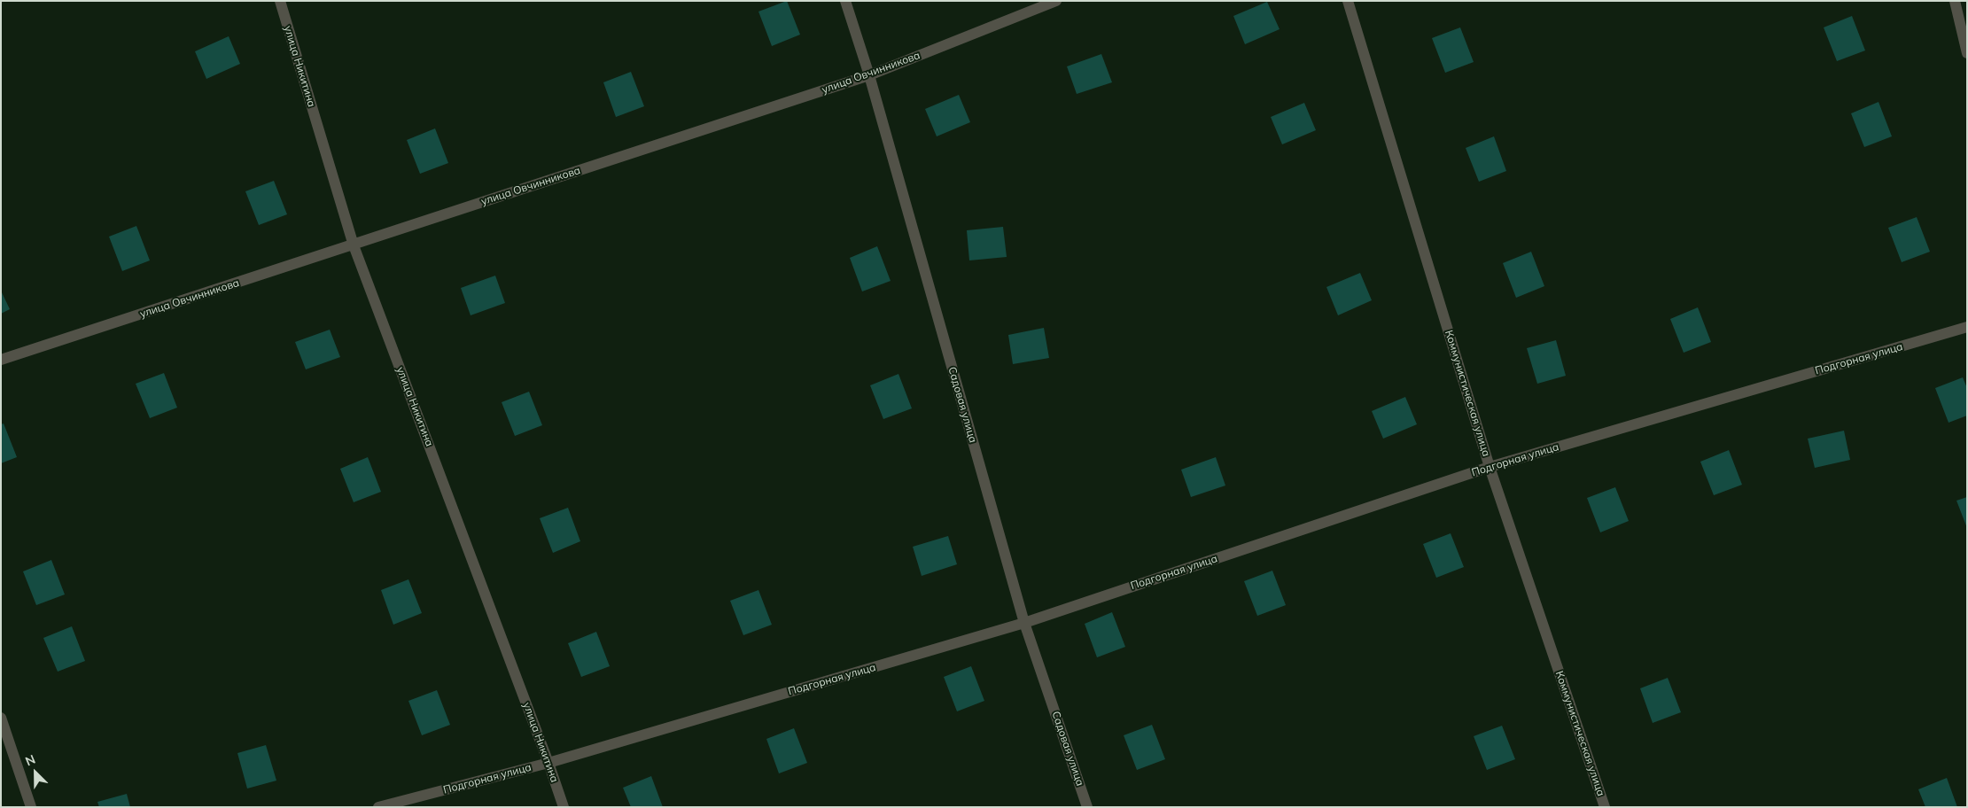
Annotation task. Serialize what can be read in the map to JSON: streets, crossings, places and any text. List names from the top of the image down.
{
  "streets": {
    "street": [
      "улица Никитина",
      "улица Овчинникова",
      "Подгорная улица",
      "Коммунистическая улица",
      "Садовая улица"
    ]
  },
  "crossings": [
    ["улица Никитина", "улица Овчинникова"],
    ["улица Никитина", "Подгорная улица"],
    ["улица Овчинникова", "Садовая улица"],
    ["Подгорная улица", "Коммунистическая улица"],
    ["Подгорная улица", "Садовая улица"]
  ],
  "north": "top left"
}
